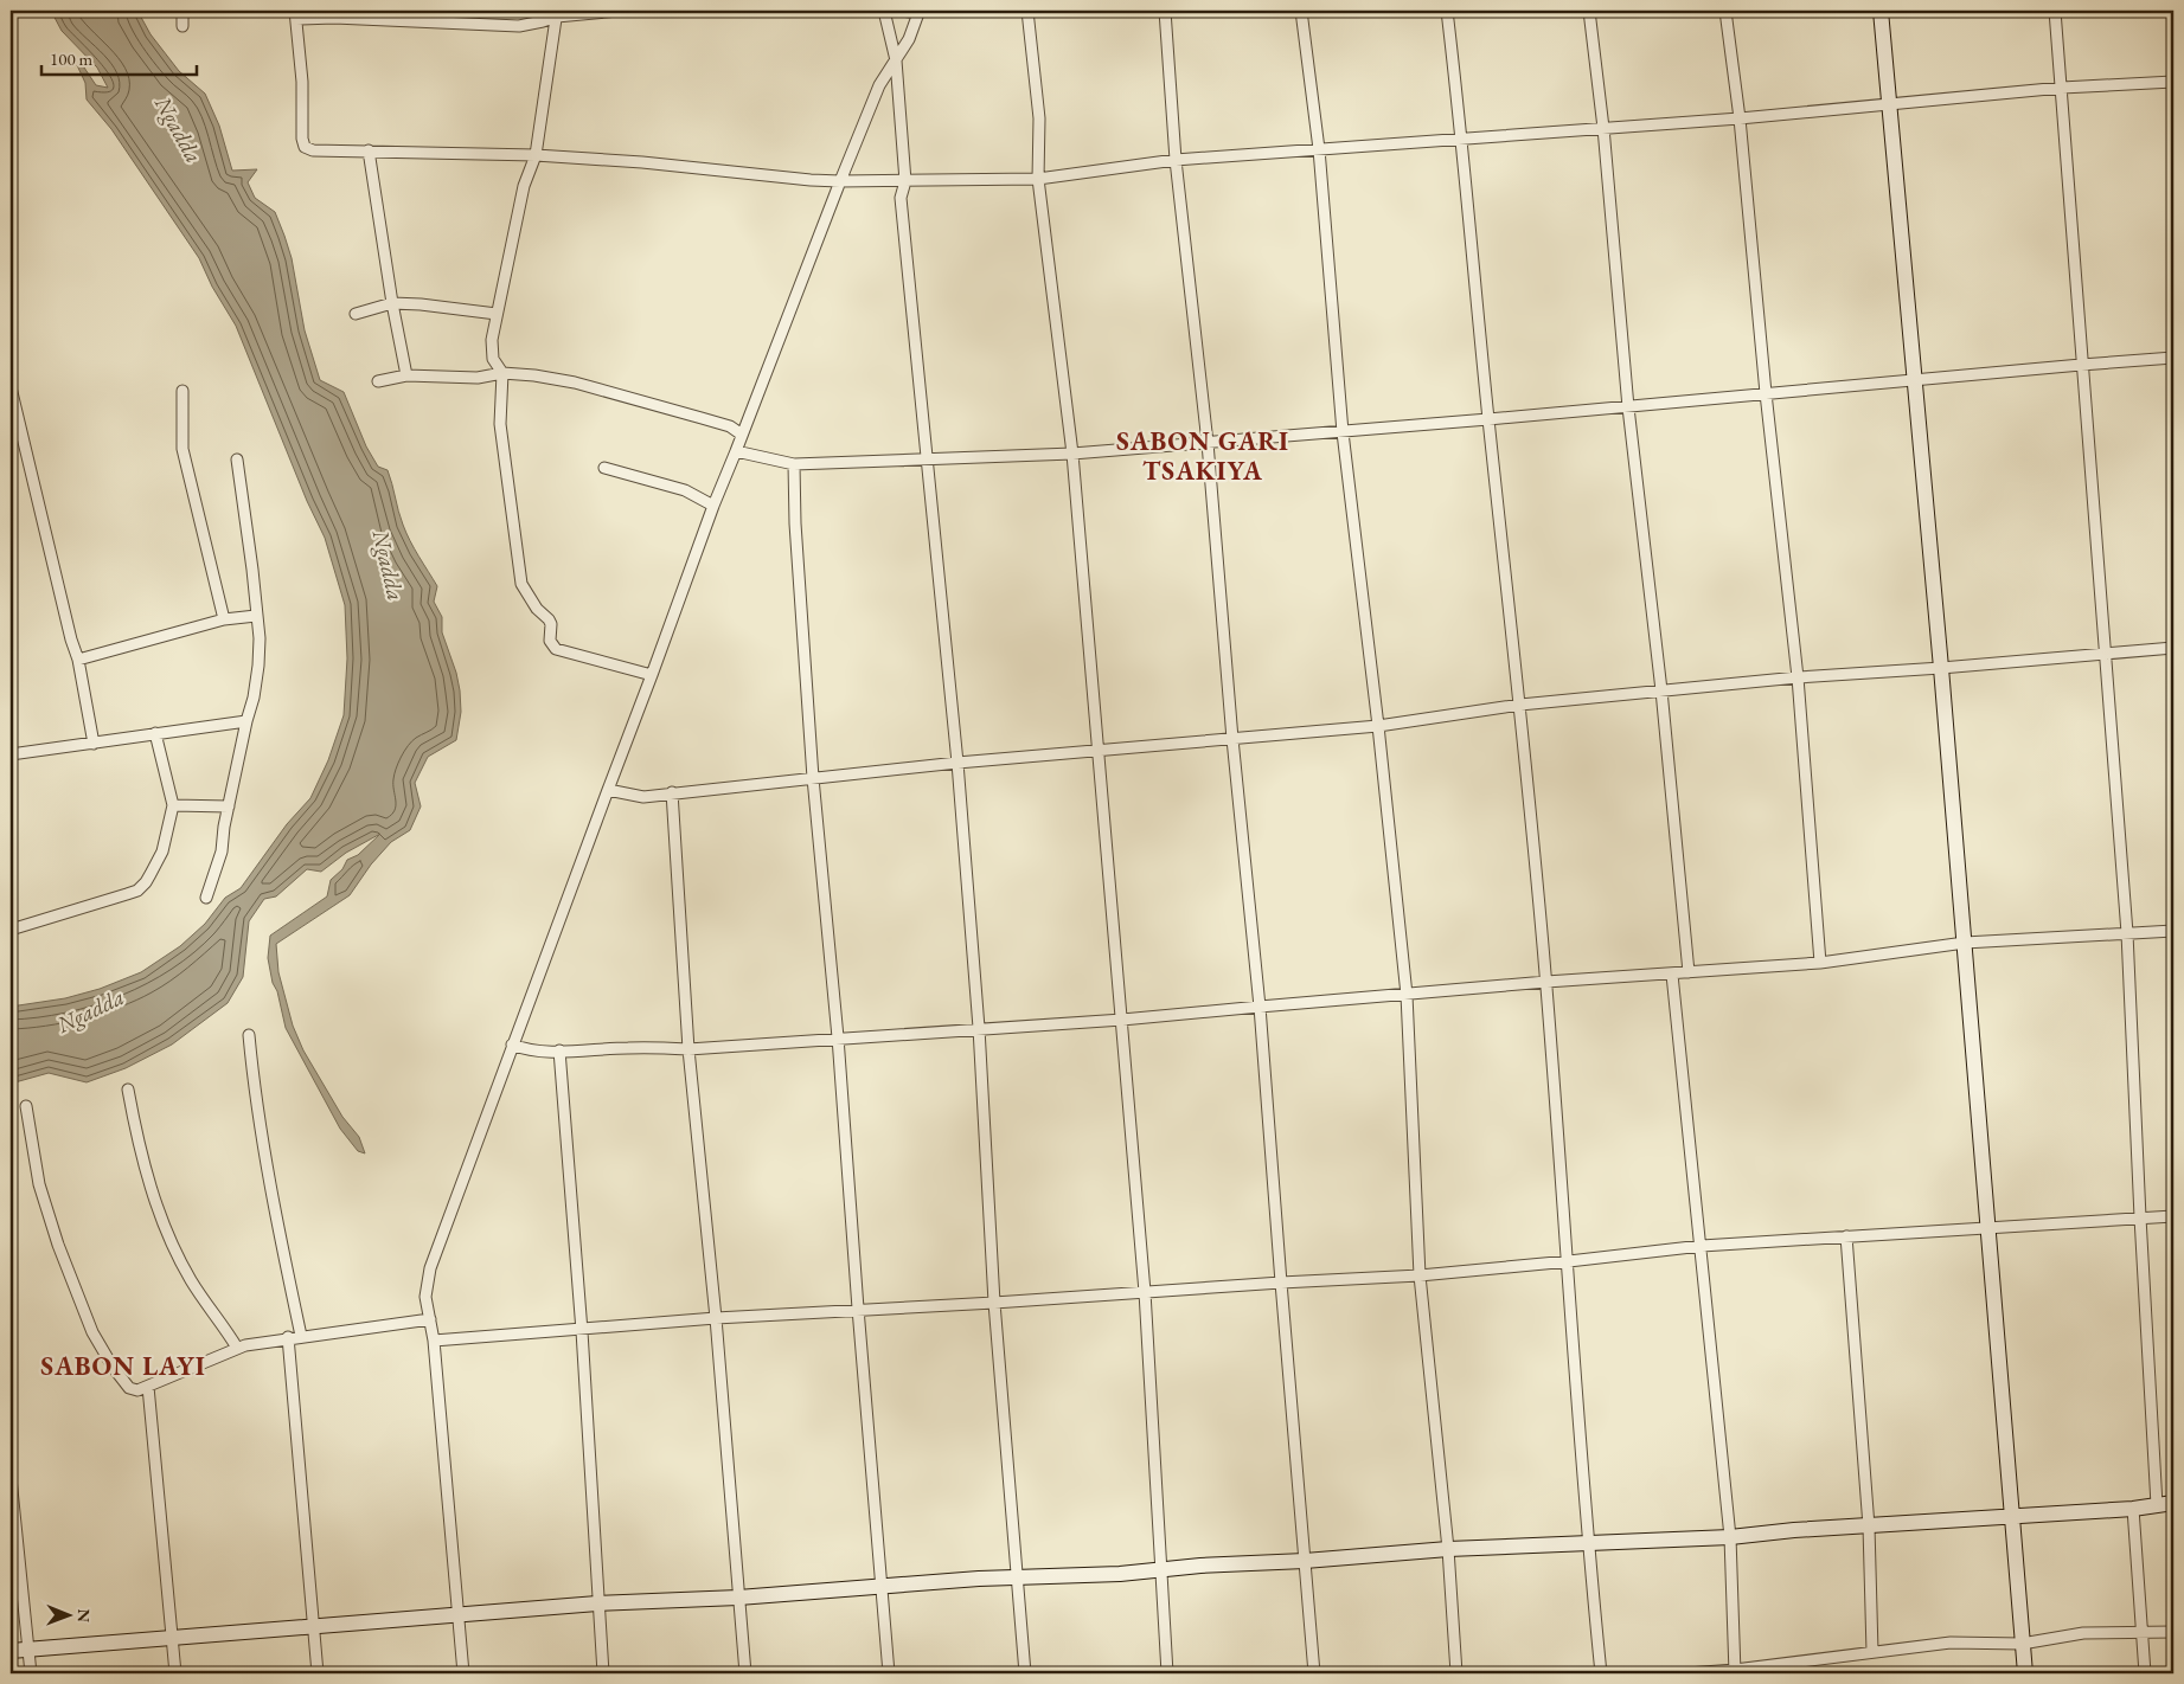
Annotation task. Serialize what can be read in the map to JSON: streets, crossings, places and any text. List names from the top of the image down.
{
  "districts": ["SABON GARI TSAKIYA", "SABON LAYI"],
  "water": ["Ngadda"],
  "scale_bar": "100 m",
  "north": "right"
}
